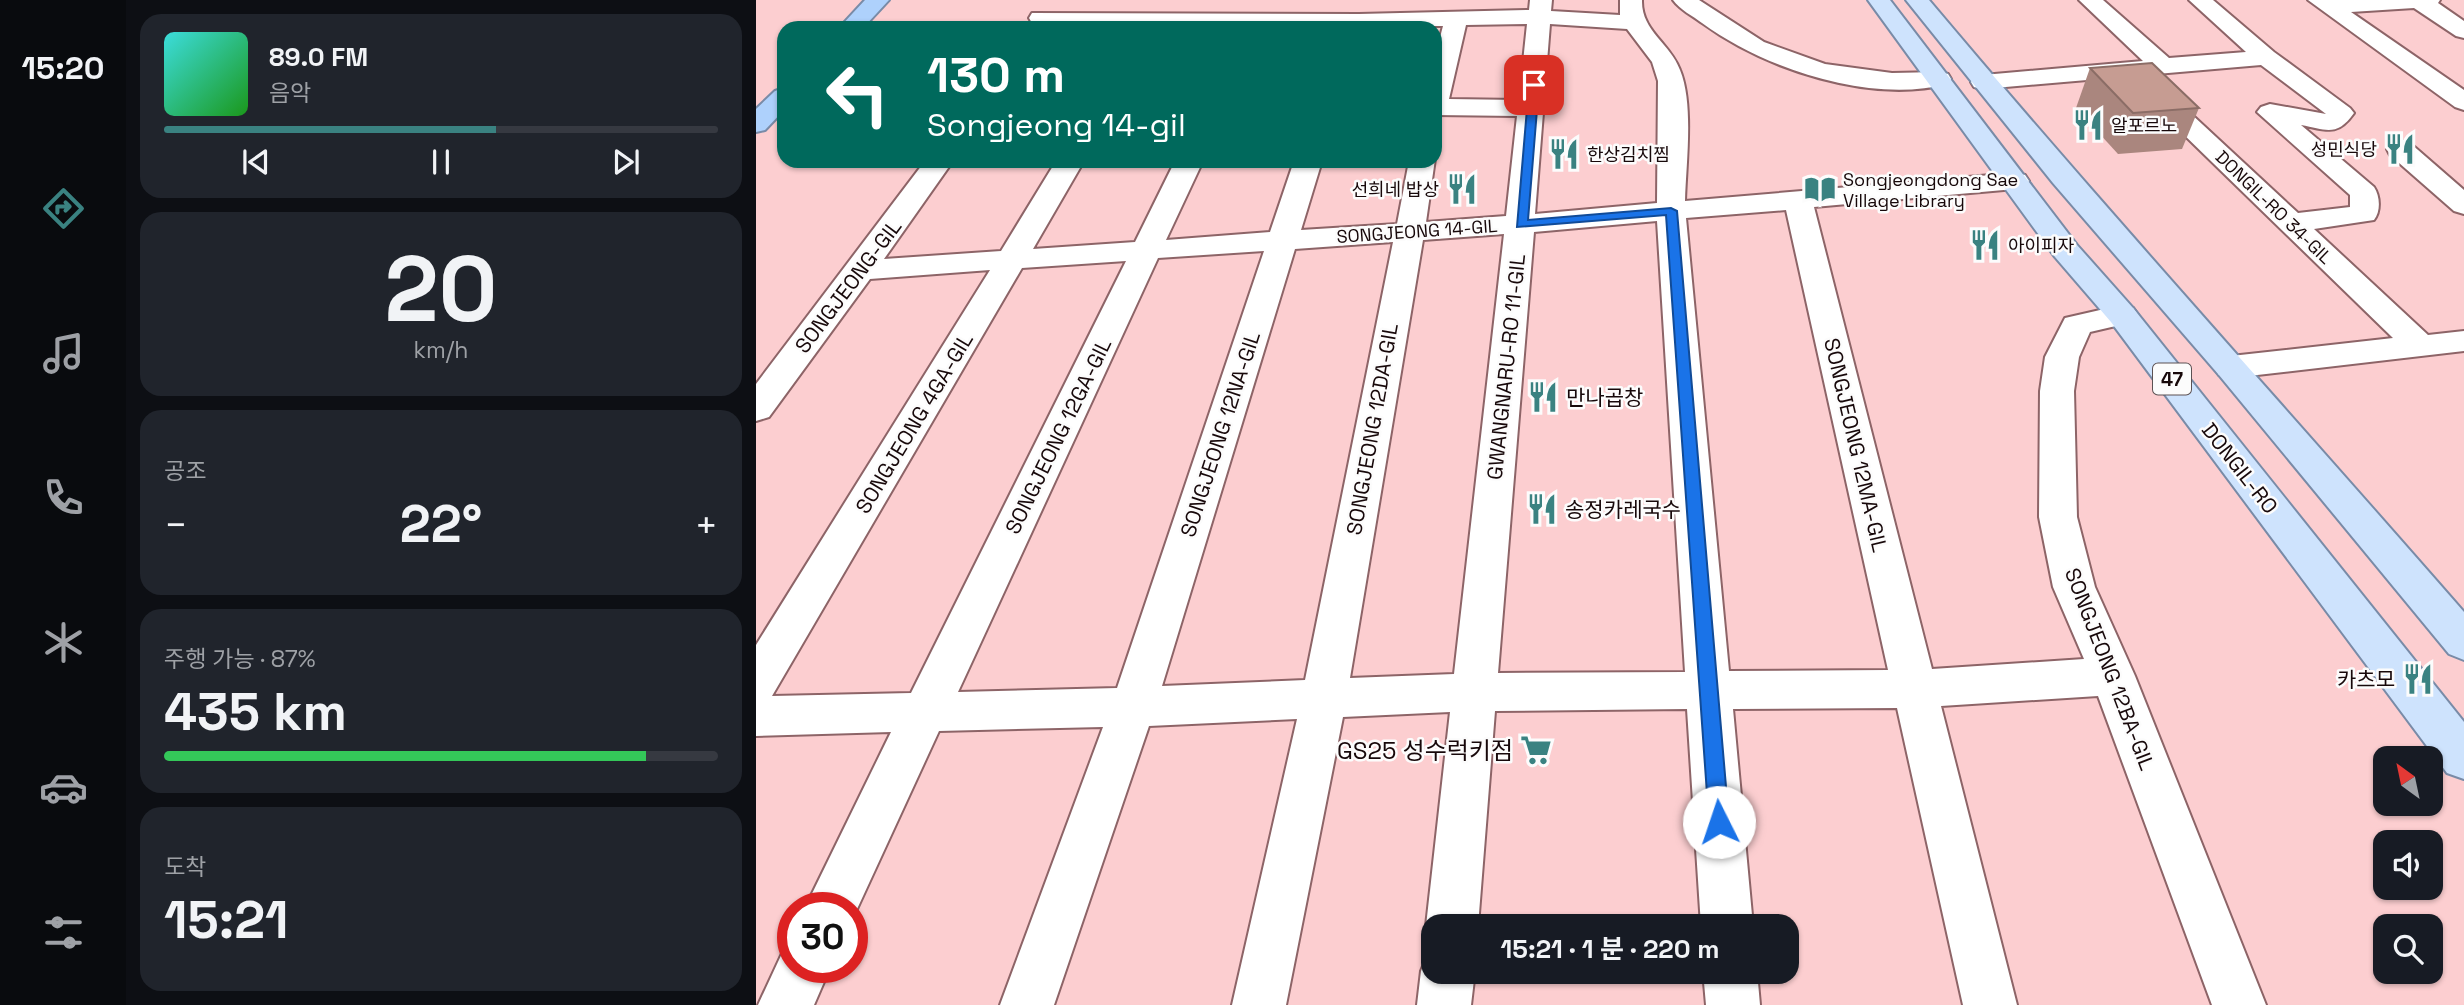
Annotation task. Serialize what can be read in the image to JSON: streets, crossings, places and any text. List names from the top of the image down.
{
  "streets": {
    "main road": ["47", "DONGIL-RO"],
    "street": [
      "DONGIL-RO 34-GIL",
      "SONGJEONG 14-GIL",
      "SONGJEONG-GIL",
      "GWANGNARU-RO 11-GIL",
      "SONGJEONG 4GA-GIL",
      "SONGJEONG 12DA-GIL",
      "SONGJEONG 12NA-GIL",
      "SONGJEONG 12GA-GIL",
      "SONGJEONG 12MA-GIL",
      "SONGJEONG 12BA-GIL"
    ]
  },
  "crossings": [
    ["SONGJEONG 14-GIL", "SONGJEONG-GIL"],
    ["SONGJEONG 14-GIL", "GWANGNARU-RO 11-GIL"],
    ["SONGJEONG 14-GIL", "SONGJEONG 4GA-GIL"],
    ["SONGJEONG 14-GIL", "SONGJEONG 12DA-GIL"],
    ["SONGJEONG 14-GIL", "SONGJEONG 12NA-GIL"],
    ["SONGJEONG 14-GIL", "SONGJEONG 12GA-GIL"],
    ["SONGJEONG 14-GIL", "SONGJEONG 12MA-GIL"],
    ["SONGJEONG 14-GIL", "DONGIL-RO"],
    ["DONGIL-RO", "SONGJEONG 12BA-GIL"]
  ],
  "places": {
    "restaurant": [
      "알포르노",
      "성민식당",
      "한상김치찜",
      "선희네 밥상",
      "아이피자",
      "만나곱창",
      "송정카레국수",
      "카츠모"
    ],
    "library": ["Songjeongdong Sae Village Library"],
    "supermarket": ["GS25 성수럭키점"]
  },
  "north": "top left",
  "page": {
    "tabs": "15:20",
    "turn": ["130 m", "Songjeong 14-gil"],
    "song": ["89.0 FM", "음악"],
    "tile": [
      ["20", "km/h"],
      "공조",
      ["주행 가능 · 87%", "435 km"],
      ["도착", "15:21"]
    ],
    "heat": ["−", "22°", "+"],
    "limit": "30",
    "trip": "15:21 · 1 분 · 220 m"
  }
}
